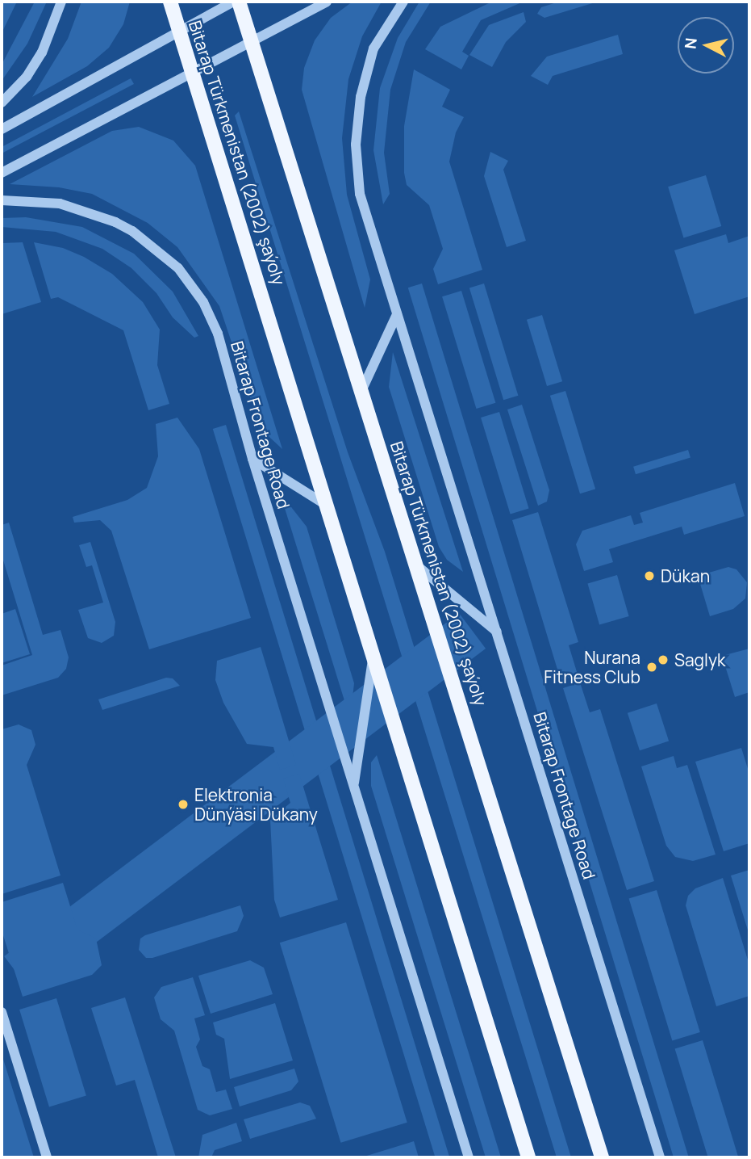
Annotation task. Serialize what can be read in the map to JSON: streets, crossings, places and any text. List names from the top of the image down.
{
  "streets": {
    "main road": ["Bitarap Türkmenistan (2002) şaýoly"],
    "street": ["Bitarap Frontage Road"]
  },
  "crossings": [
    ["Bitarap Türkmenistan (2002) şaýoly", "Bitarap Frontage Road"]
  ],
  "places": [
    "Dükan",
    "Saglyk",
    "Nurana Fitness Club",
    "Elektronia Dünýäsi Dükany"
  ],
  "north": "left"
}
